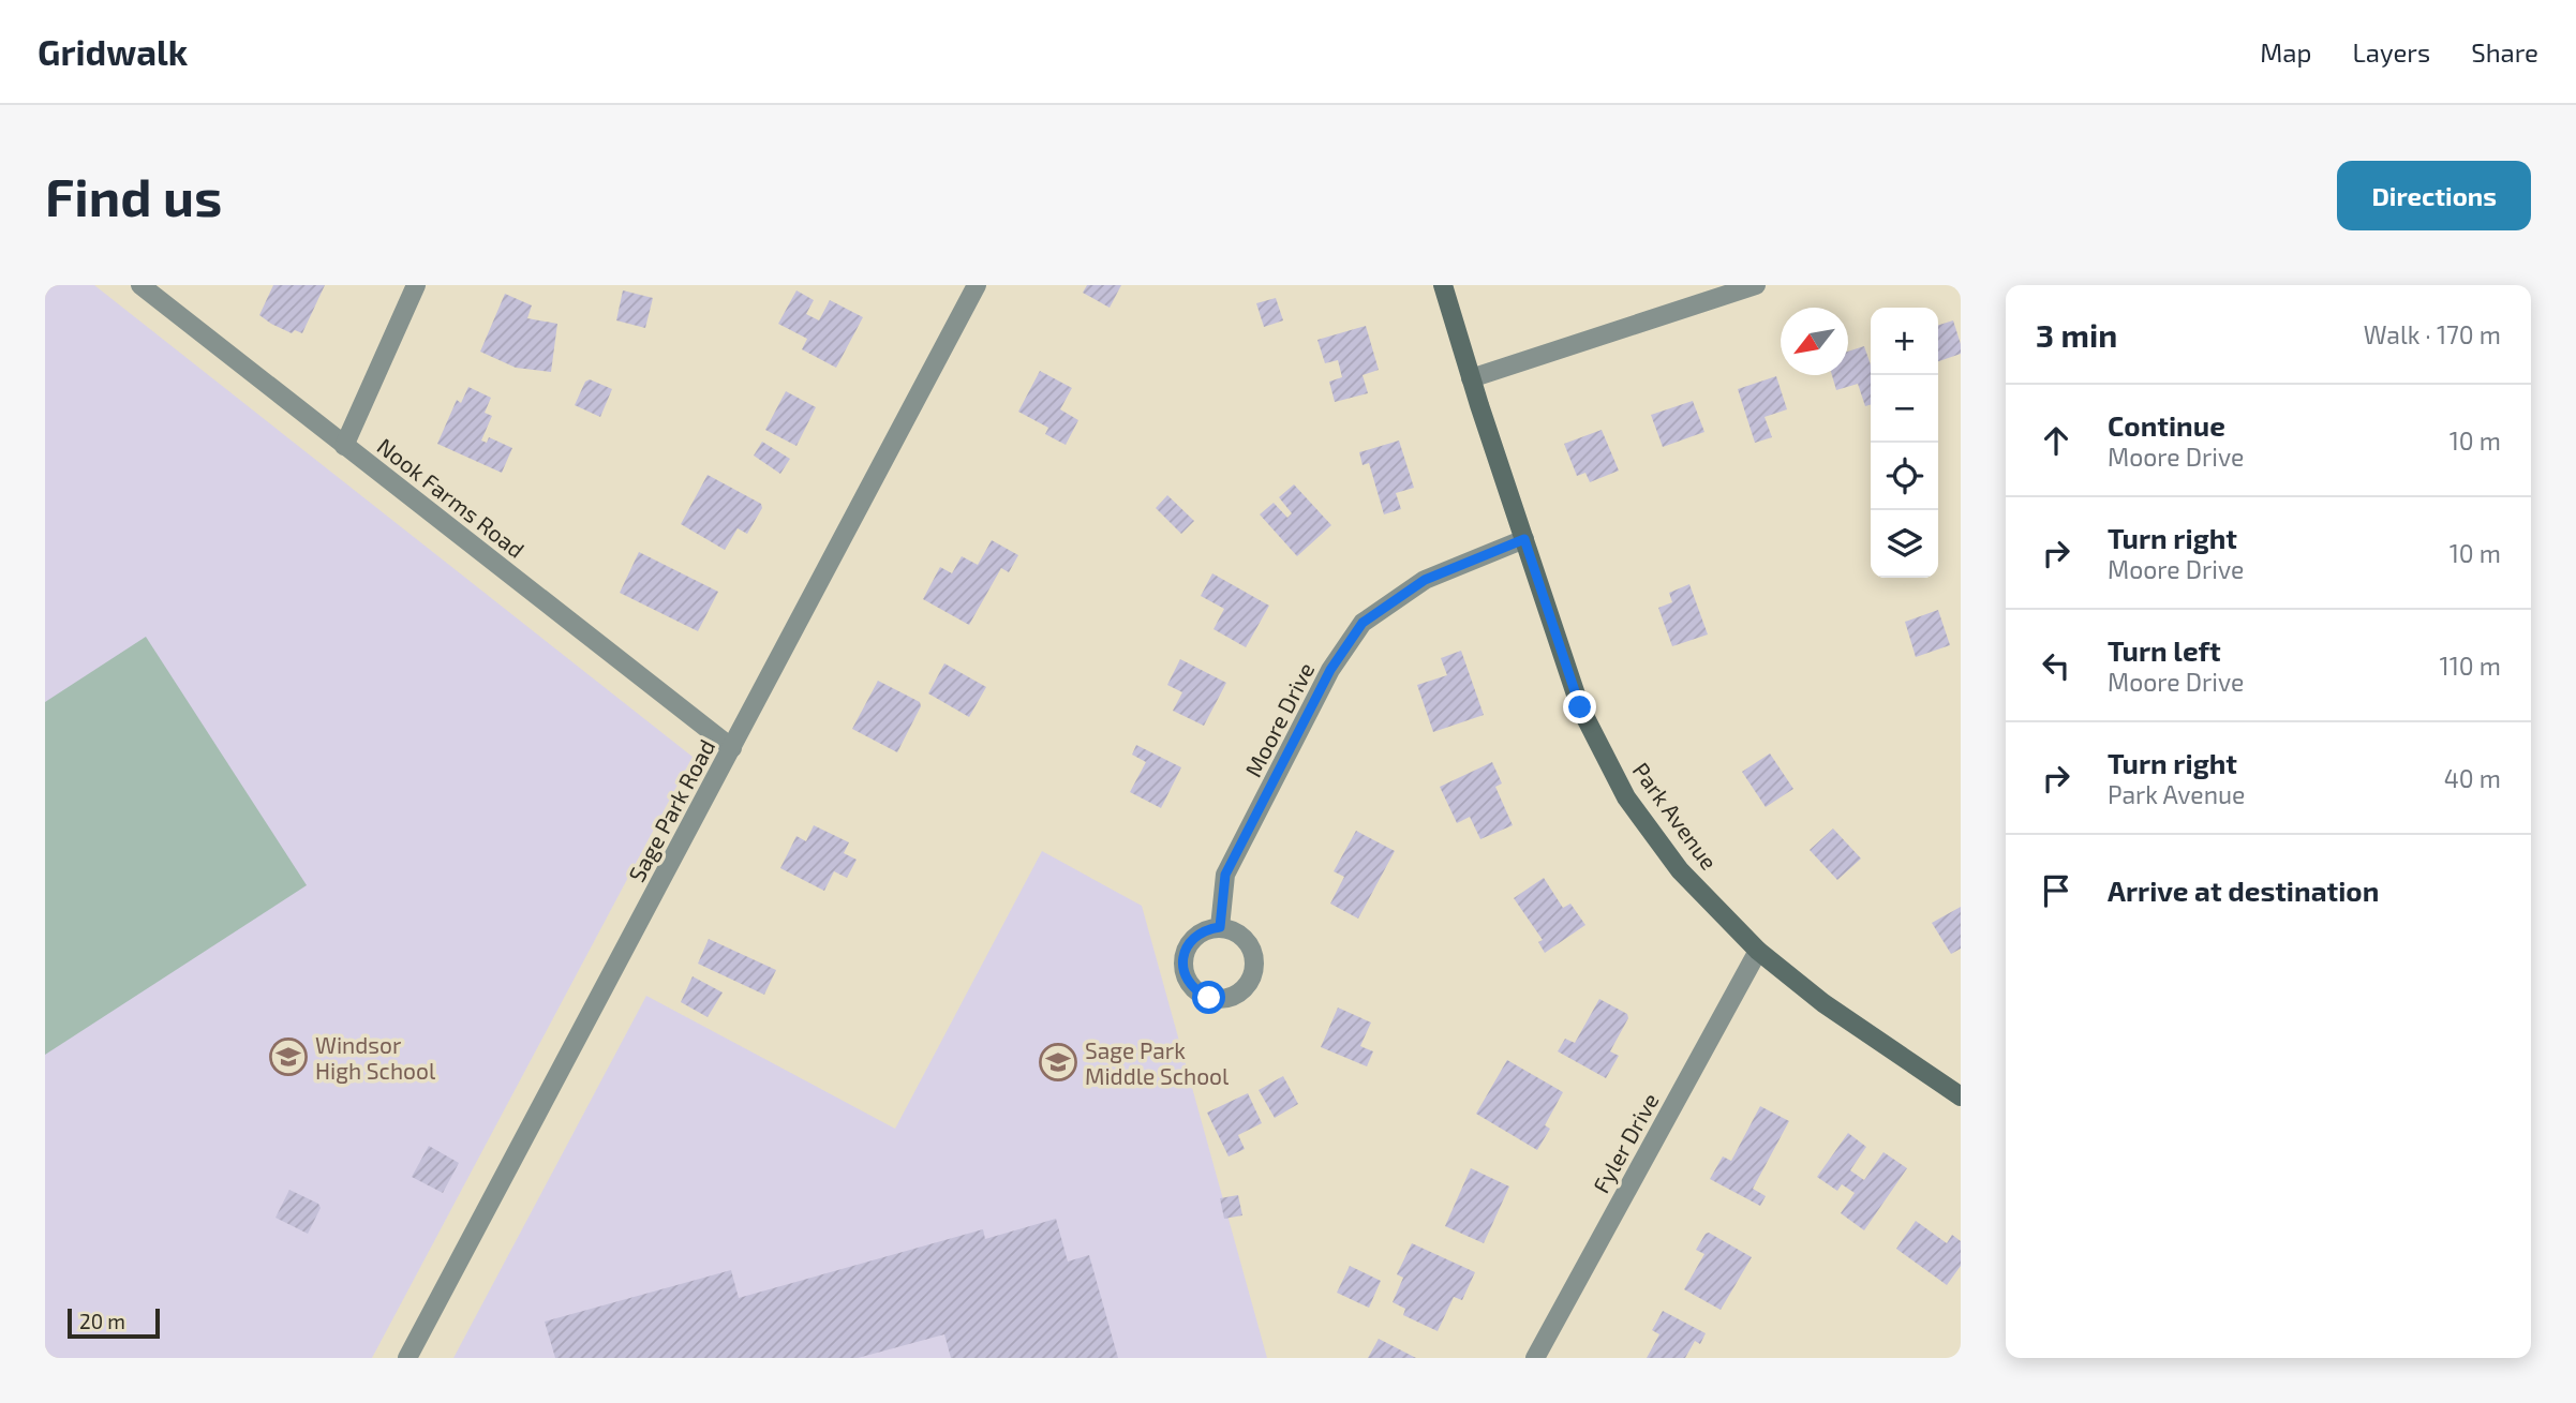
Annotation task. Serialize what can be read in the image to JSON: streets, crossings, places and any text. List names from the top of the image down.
{
  "streets": {
    "main road": ["Park Avenue"],
    "street": [
      "Nook Farms Road",
      "Moore Drive",
      "Sage Park Road",
      "Fyler Drive"
    ]
  },
  "crossings": [
    ["Nook Farms Road", "Sage Park Road"],
    ["Moore Drive", "Park Avenue"],
    ["Park Avenue", "Fyler Drive"]
  ],
  "places": {
    "school or university": ["Windsor High School", "Sage Park Middle School"]
  },
  "scale_bar": "20 m",
  "north": "bottom left",
  "page": {
    "header": "Gridwalk",
    "nav": ["Map", "Layers", "Share"],
    "buttons": "Directions",
    "title": "Find us",
    "heading": ["3 min", "Walk · 170 m"],
    "map_buttons": ["+", "−"],
    "list": [
      ["Continue", "Moore Drive", "10 m"],
      ["Turn right", "Moore Drive", "10 m"],
      ["Turn left", "Moore Drive", "110 m"],
      ["Turn right", "Park Avenue", "40 m"],
      "Arrive at destination"
    ],
    "scale": "20 m"
  }
}
